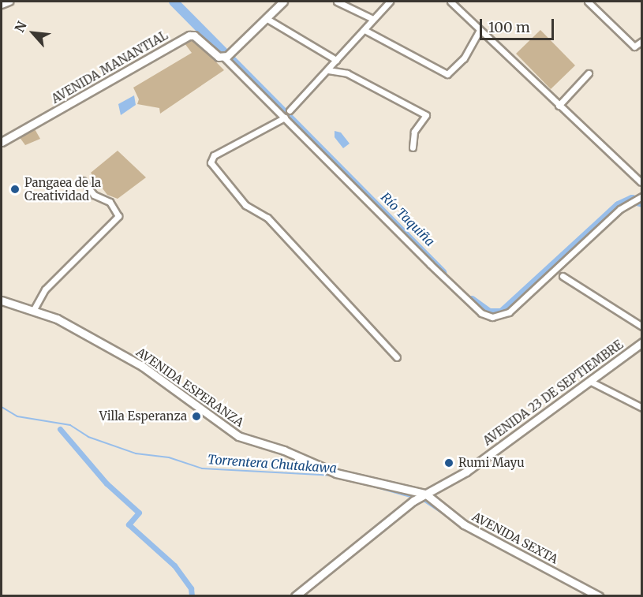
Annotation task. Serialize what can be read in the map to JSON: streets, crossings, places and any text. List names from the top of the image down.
{
  "streets": {
    "main road": [
      "AVENIDA MANANTIAL",
      "AVENIDA ESPERANZA",
      "AVENIDA 23 DE SEPTIEMBRE",
      "AVENIDA SEXTA"
    ]
  },
  "crossings": [
    ["AVENIDA ESPERANZA", "AVENIDA 23 DE SEPTIEMBRE"],
    ["AVENIDA ESPERANZA", "AVENIDA SEXTA"],
    ["AVENIDA 23 DE SEPTIEMBRE", "AVENIDA SEXTA"]
  ],
  "water": ["Río Taquiña", "Torrentera Chutakawa"],
  "places": ["Pangaea de la Creatividad", "Villa Esperanza", "Rumi Mayu"],
  "scale_bar": "100 m",
  "north": "top left"
}
